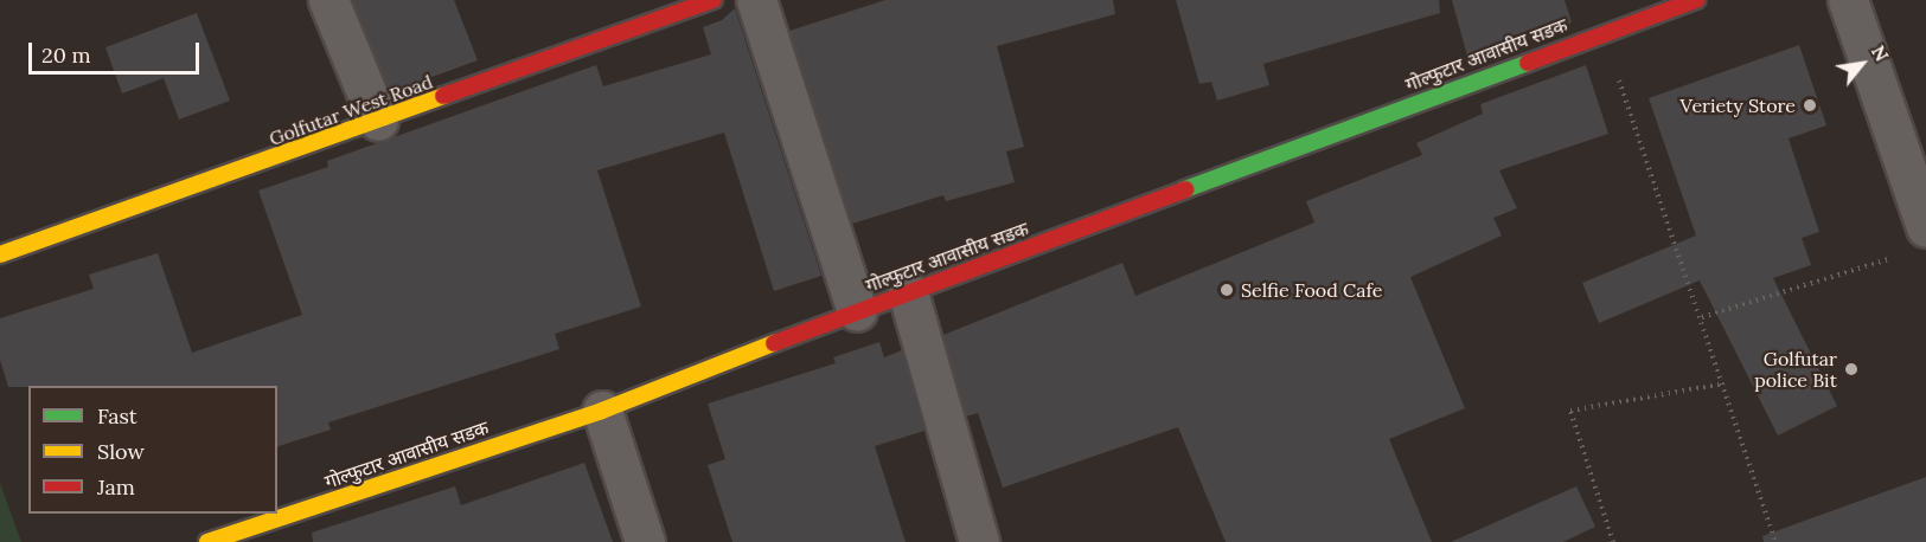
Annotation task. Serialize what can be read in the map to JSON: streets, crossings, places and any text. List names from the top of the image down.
{
  "streets": {
    "main road": ["गोल्फुटार आवासीय सडक", "Golfutar West Road"]
  },
  "places": ["Veriety Store", "Selfie Food Cafe", "Golfutar police Bit"],
  "legend": ["Fast", "Slow", "Jam"],
  "scale_bar": "20 m",
  "north": "top right"
}
